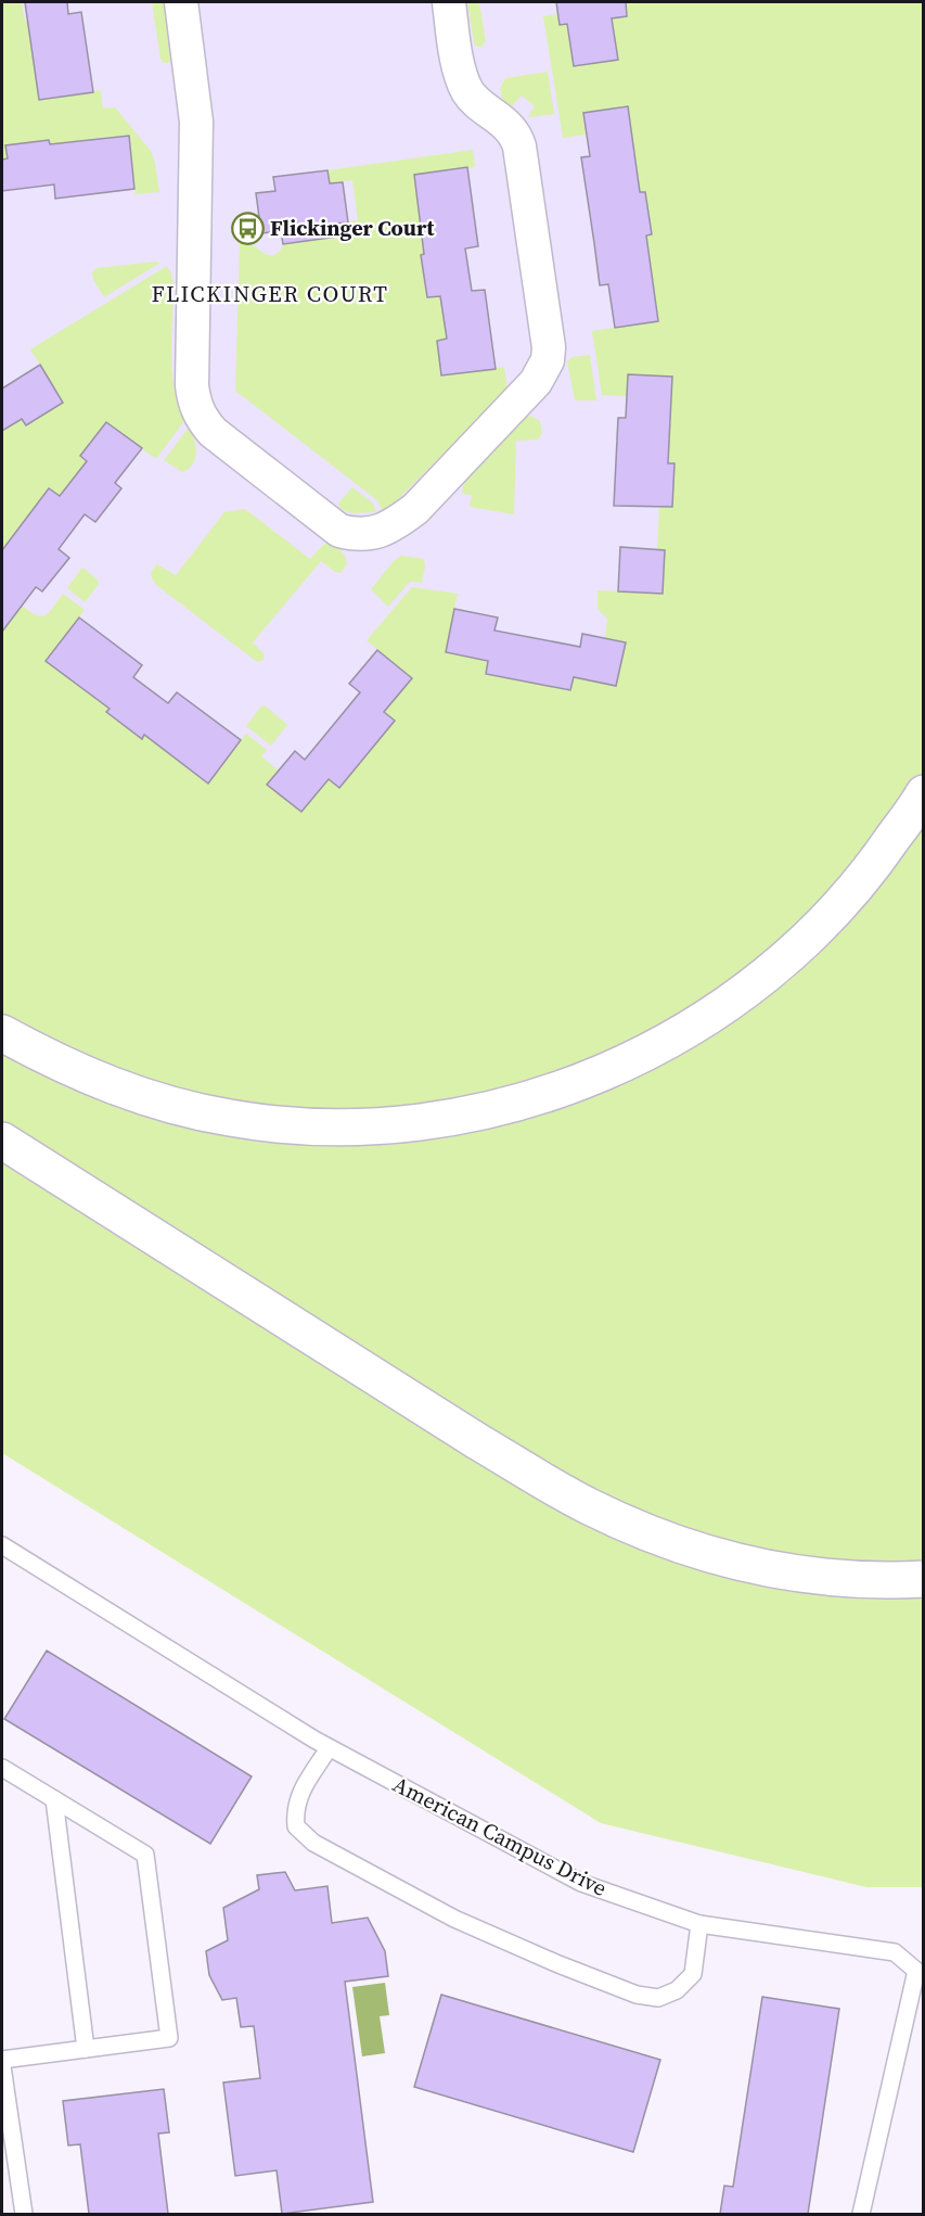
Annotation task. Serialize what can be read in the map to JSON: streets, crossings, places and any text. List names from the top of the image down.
{
  "streets": {
    "lane": ["American Campus Drive"]
  },
  "districts": ["FLICKINGER COURT"],
  "places": {
    "bus stop": ["Flickinger Court"]
  }
}
